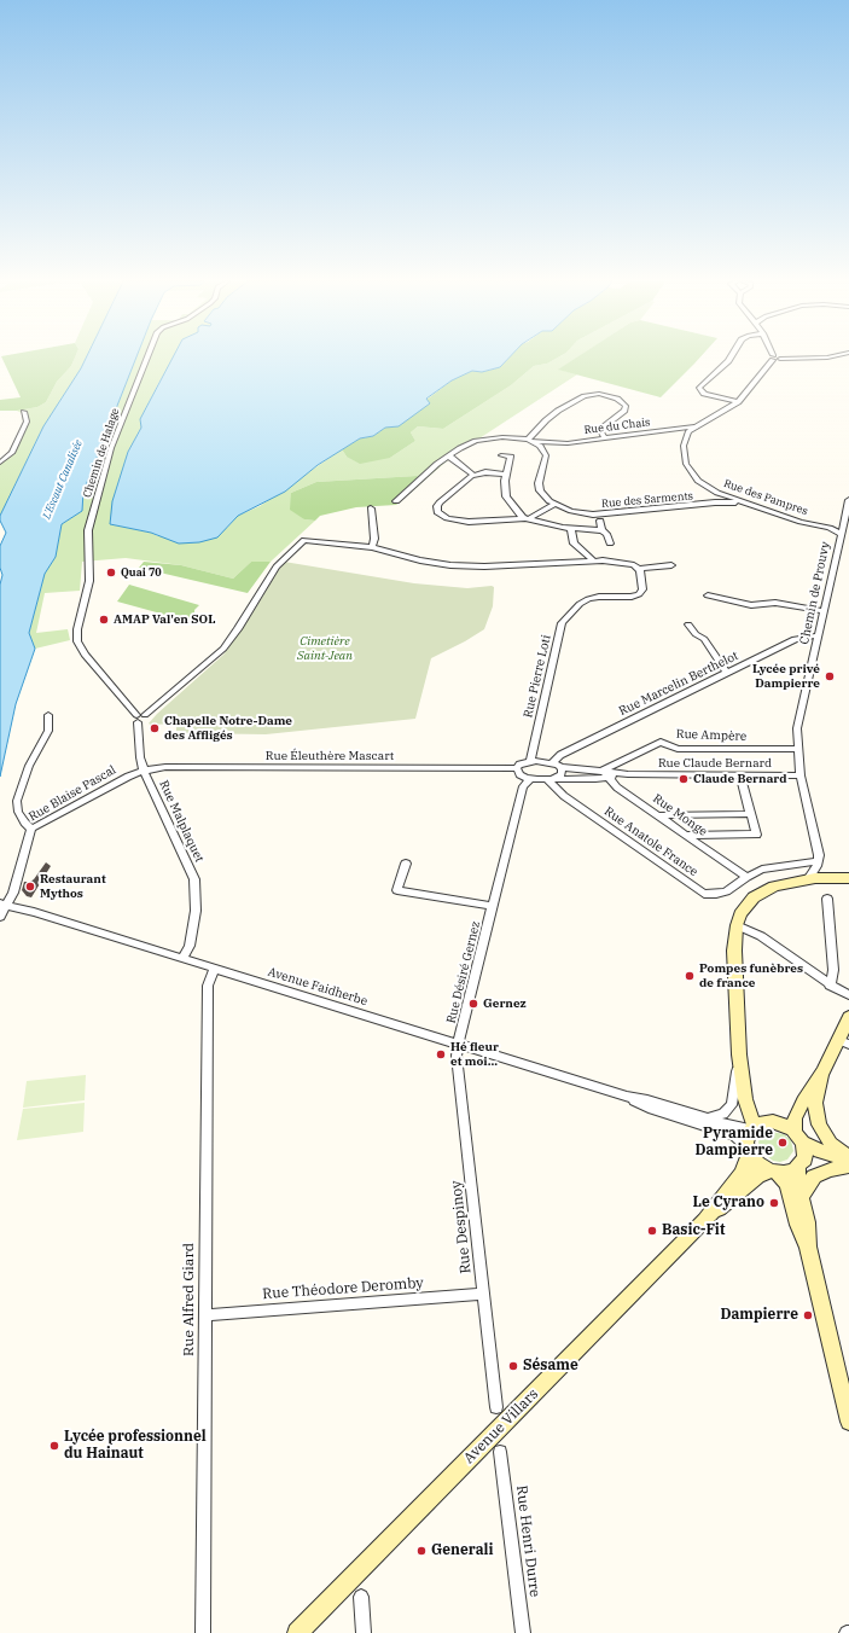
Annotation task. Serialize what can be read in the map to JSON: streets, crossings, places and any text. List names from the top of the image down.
{
  "streets": {
    "main road": ["Avenue Villars"],
    "street": [
      "Rue du Chais",
      "Chemin de Halage",
      "Rue des Pampres",
      "Rue des Sarments",
      "Chemin de Prouvy",
      "Rue Pierre Loti",
      "Rue Marcelin Berthelot",
      "Rue Ampère",
      "Rue Éleuthère Mascart",
      "Rue Claude Bernard",
      "Rue Blaise Pascal",
      "Rue Monge",
      "Rue Malplaquet",
      "Rue Anatole France",
      "Rue Désiré Gernez",
      "Avenue Faidherbe",
      "Rue Despinoy",
      "Rue Théodore Deromby",
      "Rue Alfred Giard",
      "Rue Henri Durre"
    ]
  },
  "crossings": [
    ["Chemin de Halage", "Rue Malplaquet"],
    ["Rue des Pampres", "Rue des Sarments"],
    ["Rue des Pampres", "Chemin de Prouvy"],
    ["Chemin de Prouvy", "Rue Marcelin Berthelot"],
    ["Chemin de Prouvy", "Rue Ampère"],
    ["Chemin de Prouvy", "Rue Claude Bernard"],
    ["Rue Ampère", "Rue Claude Bernard"],
    ["Rue Ampère", "Rue Monge"],
    ["Rue Éleuthère Mascart", "Rue Blaise Pascal"],
    ["Rue Éleuthère Mascart", "Rue Malplaquet"],
    ["Rue Claude Bernard", "Rue Monge"],
    ["Rue Claude Bernard", "Rue Anatole France"],
    ["Rue Claude Bernard", "Rue Désiré Gernez"],
    ["Rue Blaise Pascal", "Rue Malplaquet"],
    ["Rue Blaise Pascal", "Avenue Faidherbe"],
    ["Rue Monge", "Rue Anatole France"],
    ["Rue Malplaquet", "Avenue Faidherbe"],
    ["Rue Désiré Gernez", "Avenue Faidherbe"],
    ["Rue Désiré Gernez", "Rue Despinoy"],
    ["Avenue Faidherbe", "Rue Despinoy"],
    ["Avenue Faidherbe", "Rue Alfred Giard"],
    ["Avenue Faidherbe", "Avenue Villars"],
    ["Rue Despinoy", "Rue Théodore Deromby"],
    ["Rue Théodore Deromby", "Rue Alfred Giard"]
  ],
  "water": ["L'Escaut Canalisée"],
  "parks": ["Cimetière Saint-Jean"],
  "places": [
    "Quai 70",
    "AMAP Val'en SOL",
    "Lycée privé Dampierre",
    "Chapelle Notre-Dame des Affligés",
    "Claude Bernard",
    "Restaurant Mythos",
    "Pompes funèbres de france",
    "Gernez",
    "Hé fleur et moi...",
    "Pyramide Dampierre",
    "Le Cyrano",
    "Basic-Fit",
    "Dampierre",
    "Sésame",
    "Lycée professionnel du Hainaut",
    "Generali"
  ]
}
